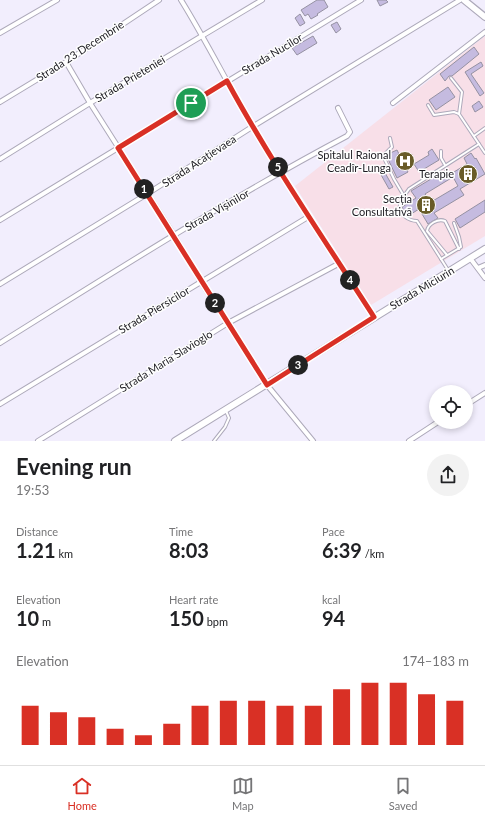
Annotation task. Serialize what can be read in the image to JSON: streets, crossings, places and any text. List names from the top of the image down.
{
  "streets": {
    "main road": ["Strada Miciurin"],
    "street": [
      "Strada 23 Decembrie",
      "Strada Nucilor",
      "Strada Prieteniei",
      "Strada Acațievaea",
      "Strada Vișinilor",
      "Strada Piersicilor",
      "Strada Maria Slavioglo"
    ]
  },
  "places": {
    "hospital": ["Spitalul Raional Ceadîr-Lunga"],
    "building": ["Terapie", "Secția Consultativă"]
  },
  "page": {
    "pins": [
      "5",
      "1",
      "4",
      "2",
      "3"
    ],
    "heading": ["Evening run", "19:53"],
    "stats": [
      ["Distance", "1.21 km"],
      ["Time", "8:03"],
      ["Pace", "6:39 /km"],
      ["Elevation", "10 m"],
      ["Heart rate", "150 bpm"],
      ["kcal", "94"]
    ],
    "chart": ["Elevation", "174–183 m"],
    "tabs": ["Home", "Map", "Saved"]
  }
}
